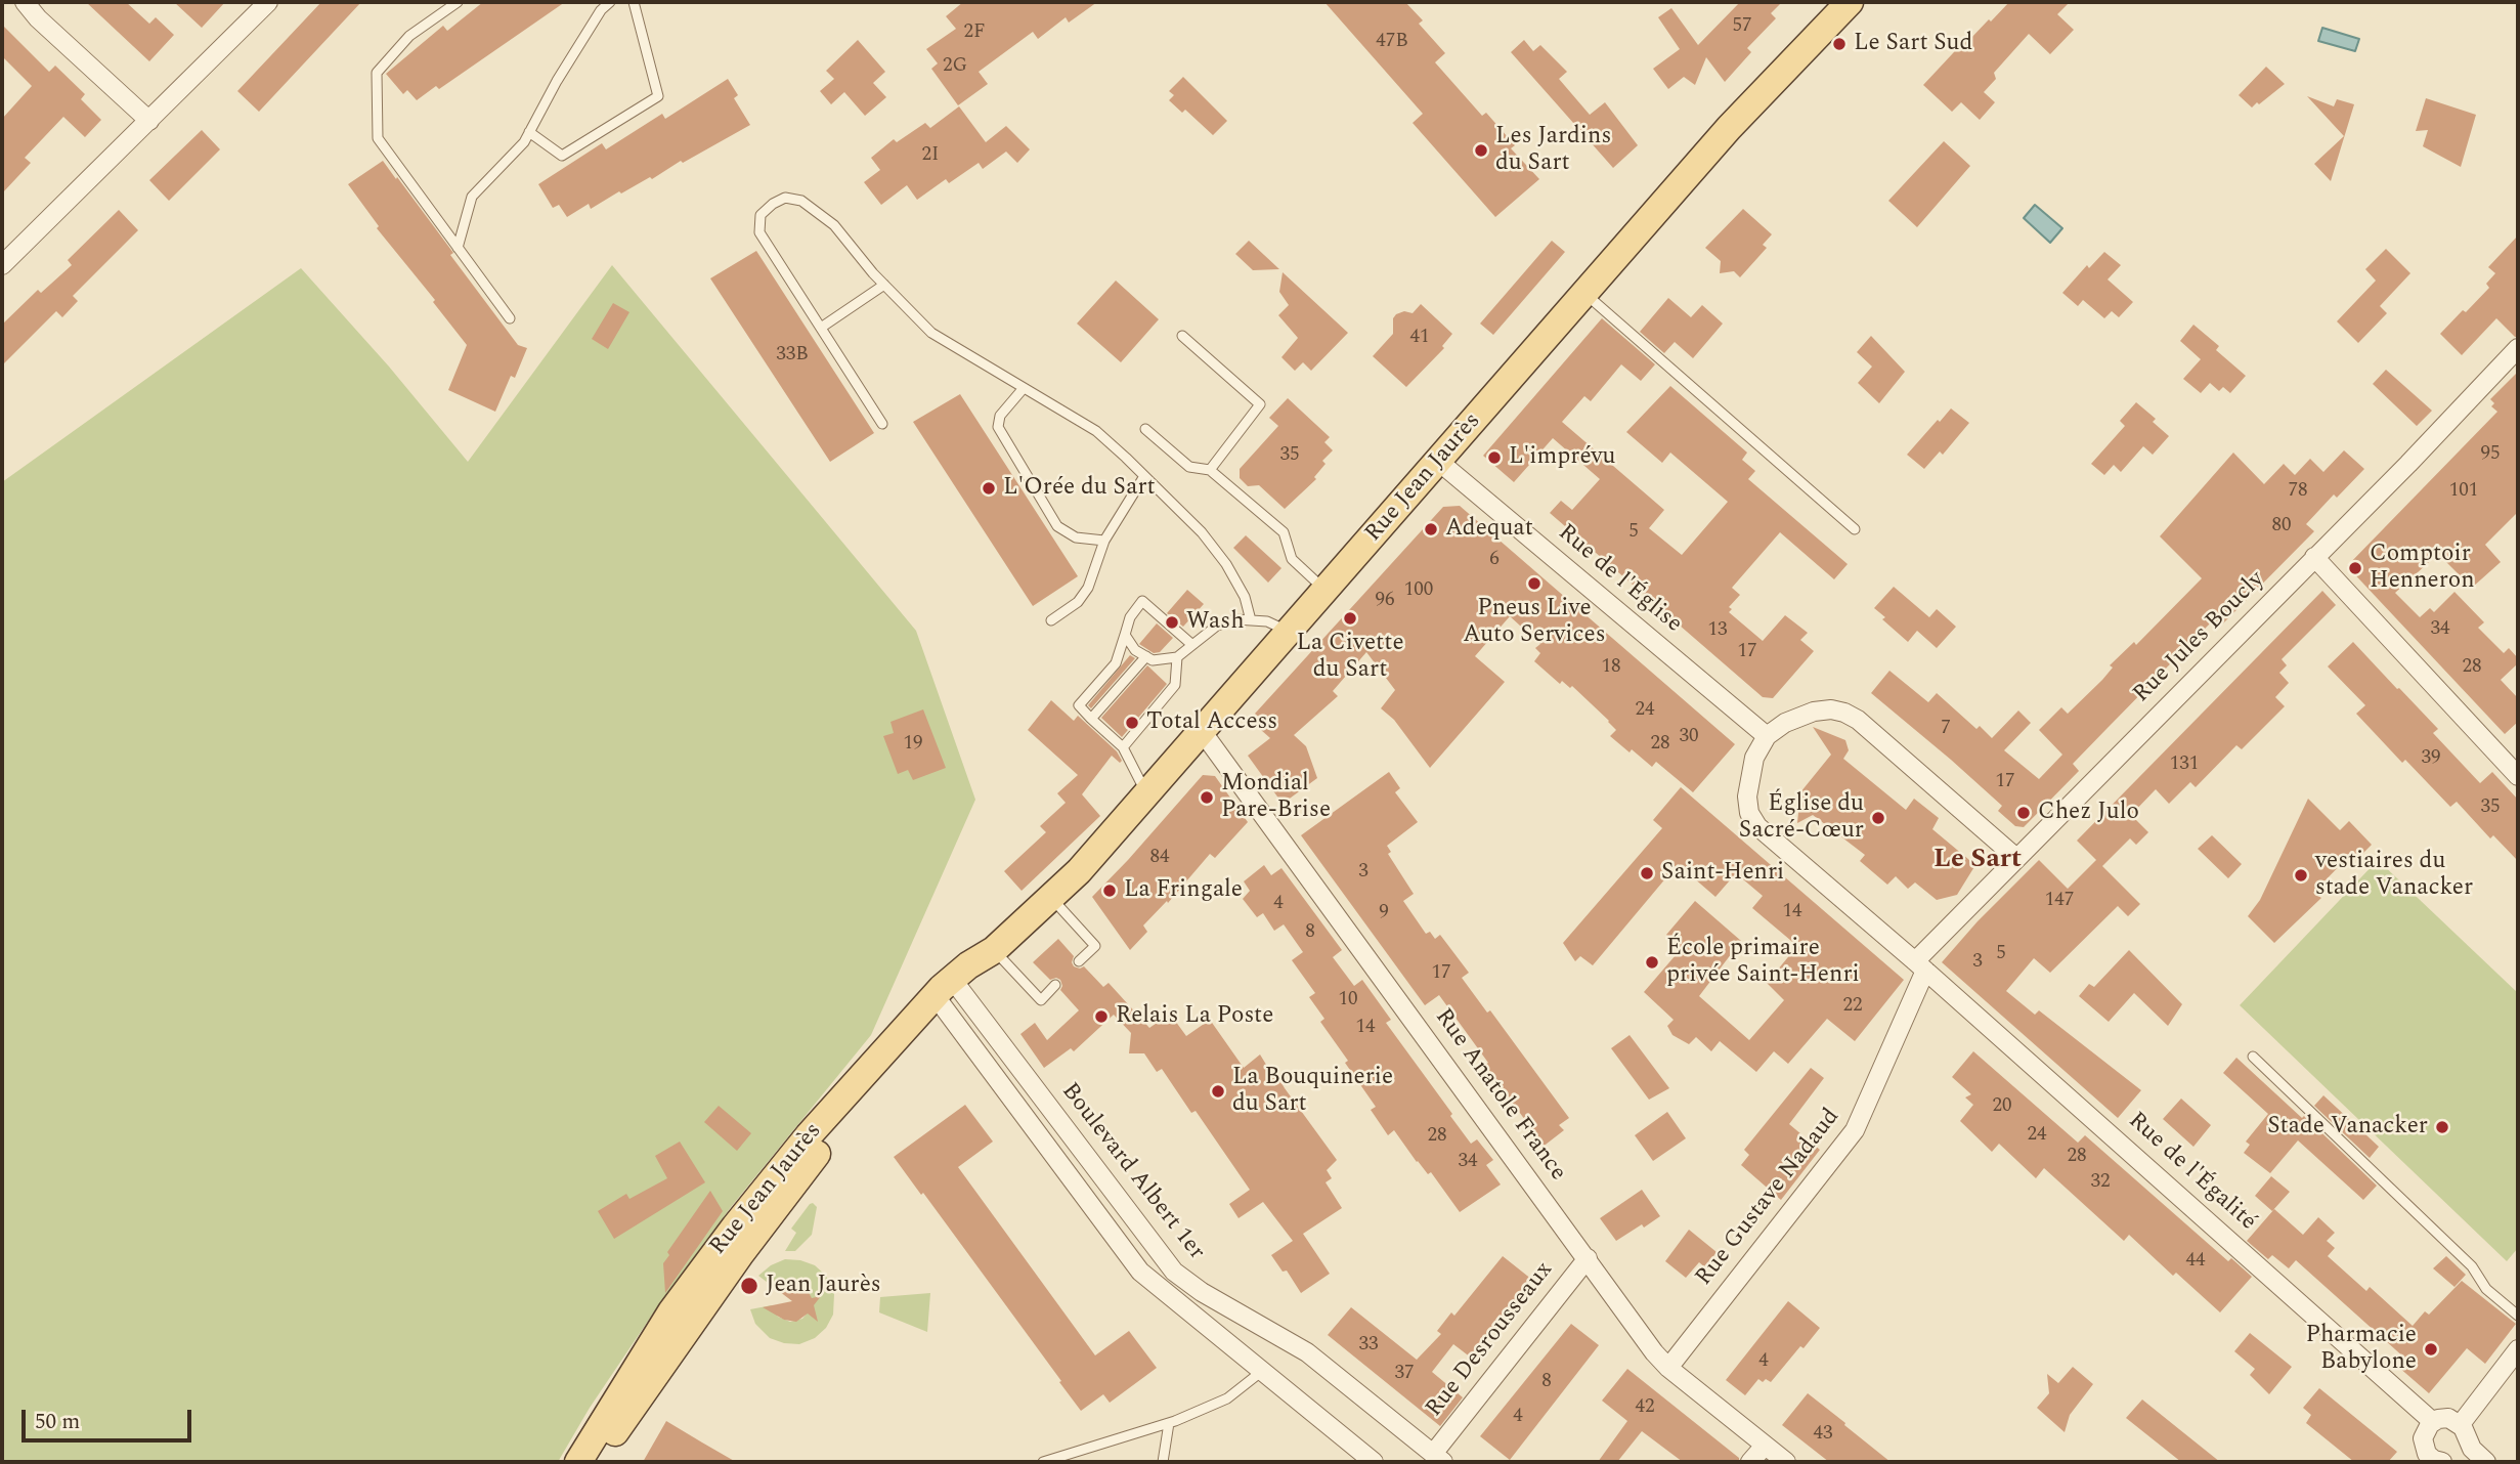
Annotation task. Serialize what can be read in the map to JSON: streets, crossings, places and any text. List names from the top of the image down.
{
  "streets": {
    "main road": ["Rue Jean Jaurès"],
    "street": [
      "Rue de l'Église",
      "Rue Jules Boucly",
      "Rue Anatole France",
      "Boulevard Albert 1er",
      "Rue de l'Égalité",
      "Rue Gustave Nadaud",
      "Rue Desrousseaux"
    ]
  },
  "crossings": [
    ["Rue Jean Jaurès", "Rue de l'Église"],
    ["Rue Jean Jaurès", "Rue Anatole France"],
    ["Rue Jean Jaurès", "Boulevard Albert 1er"],
    ["Rue de l'Église", "Rue de l'Égalité"],
    ["Rue Jules Boucly", "Rue de l'Égalité"],
    ["Rue Jules Boucly", "Rue Gustave Nadaud"],
    ["Rue Anatole France", "Rue Gustave Nadaud"],
    ["Rue Anatole France", "Rue Desrousseaux"],
    ["Boulevard Albert 1er", "Rue Desrousseaux"],
    ["Rue de l'Égalité", "Rue Gustave Nadaud"]
  ],
  "districts": ["Le Sart"],
  "places": [
    "Le Sart Sud",
    "Les Jardins du Sart",
    "L'imprévu",
    "L'Orée du Sart",
    "Adequat",
    "Comptoir Henneron",
    "Pneus Live Auto Services",
    "La Civette du Sart",
    "Wash",
    "Total Access",
    "Mondial Pare-Brise",
    "Chez Julo",
    "Église du Sacré-Cœur",
    "Saint-Henri",
    "vestiaires du stade Vanacker",
    "La Fringale",
    "École primaire privée Saint-Henri",
    "Relais La Poste",
    "La Bouquinerie du Sart",
    "Stade Vanacker",
    "Jean Jaurès",
    "Pharmacie Babylone"
  ],
  "house_numbers": [
    "57",
    "2F",
    "47B",
    "2G",
    "2I",
    "41",
    "33B",
    "95",
    "35",
    "78",
    "101",
    "80",
    "5",
    "6",
    "100",
    "96",
    "34",
    "13",
    "17",
    "18",
    "28",
    "24",
    "7",
    "30",
    "19",
    "28",
    "39",
    "131",
    "17",
    "35",
    "84",
    "3",
    "147",
    "4",
    "14",
    "9",
    "8",
    "5",
    "3",
    "17",
    "10",
    "22",
    "14",
    "20",
    "24",
    "28",
    "28",
    "34",
    "32",
    "44",
    "33",
    "4",
    "37",
    "8",
    "42",
    "4",
    "43"
  ],
  "scale_bar": "50 m"
}
